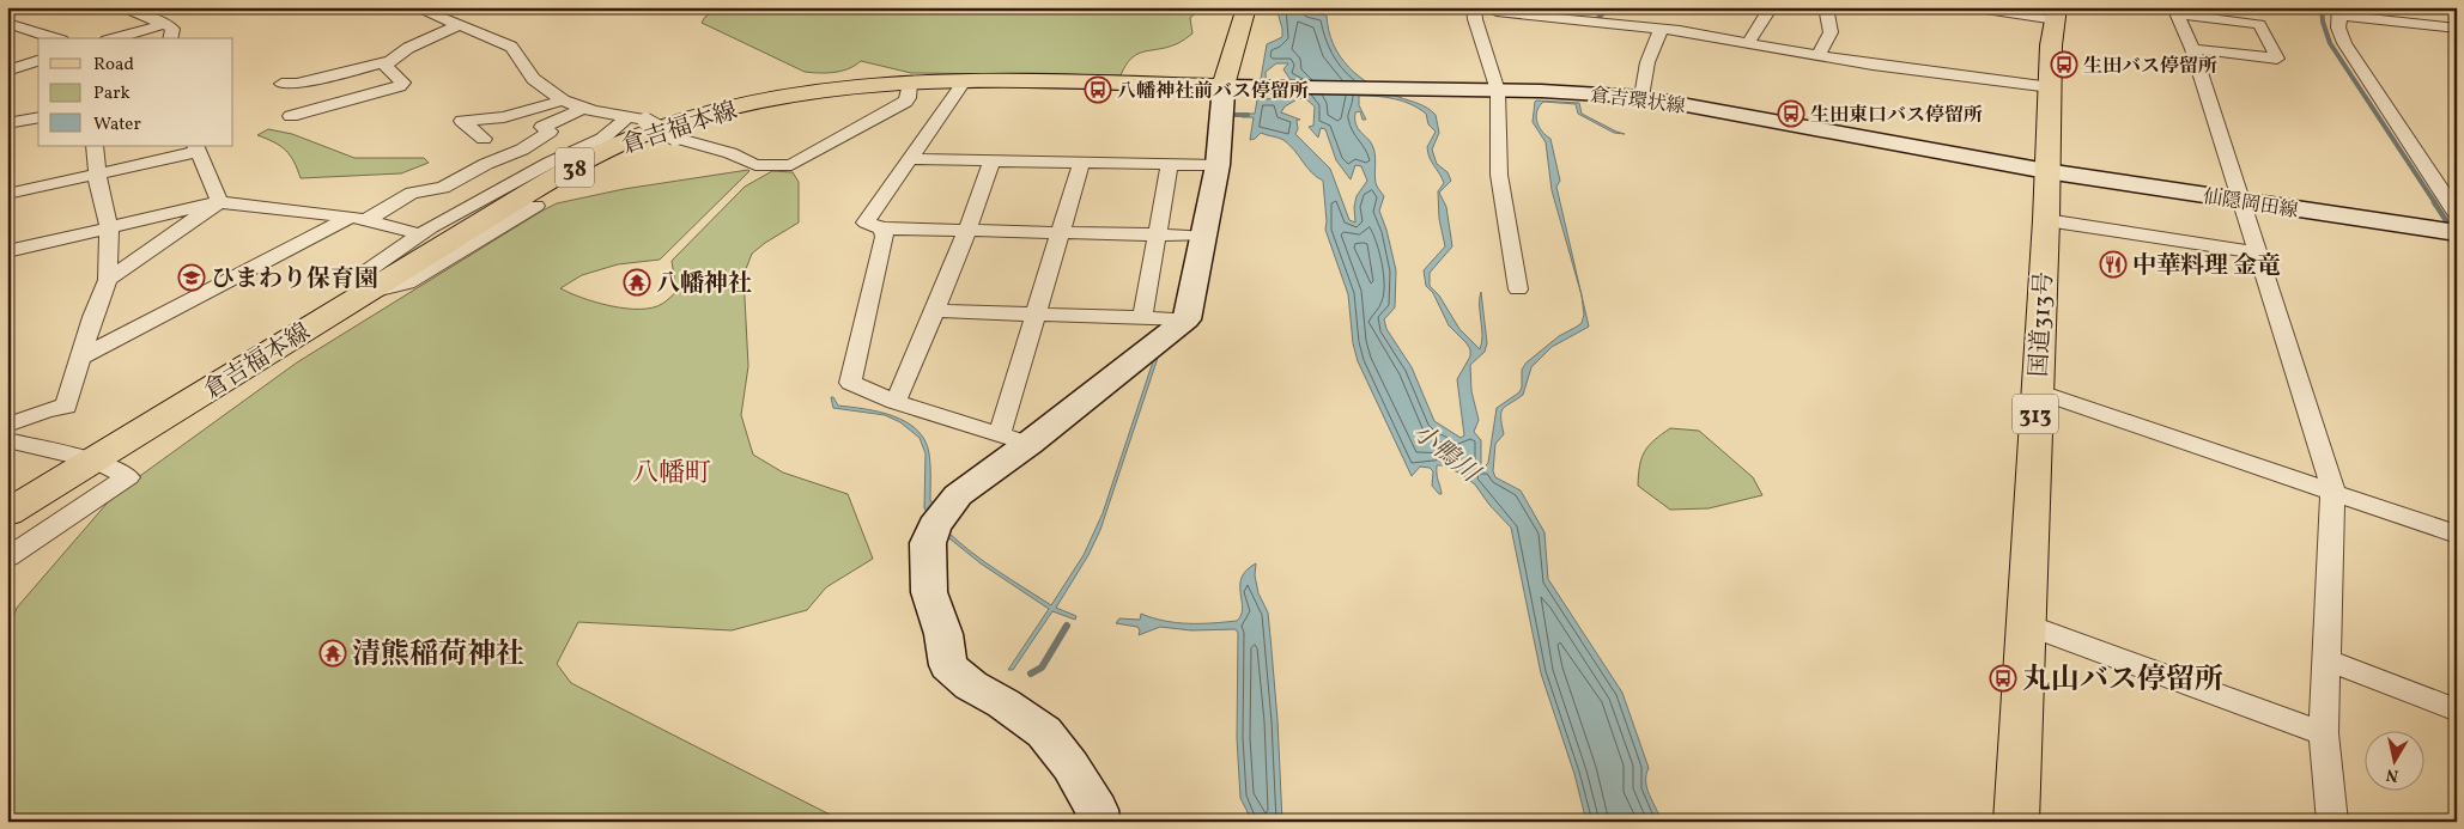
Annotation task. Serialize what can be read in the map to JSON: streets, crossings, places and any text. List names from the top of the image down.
{
  "streets": {
    "main road": [
      "倉吉環状線",
      "倉吉福本線",
      "38",
      "仙隠岡田線",
      "国道313号",
      "313"
    ]
  },
  "crossings": [
    ["倉吉環状線", "倉吉福本線"],
    ["倉吉環状線", "仙隠岡田線"],
    ["倉吉環状線", "国道313号"],
    ["仙隠岡田線", "国道313号"]
  ],
  "districts": ["八幡町"],
  "water": ["小鴨川"],
  "places": {
    "bus stop": [
      "生田バス停留所",
      "八幡神社前バス停留所",
      "生田東口バス停留所",
      "丸山バス停留所"
    ],
    "restaurant": ["中華料理 金竜"],
    "school or university": ["ひまわり保育園"],
    "temple": ["八幡神社", "清熊稲荷神社"]
  },
  "legend": ["Road", "Park", "Water"],
  "north": "bottom"
}
